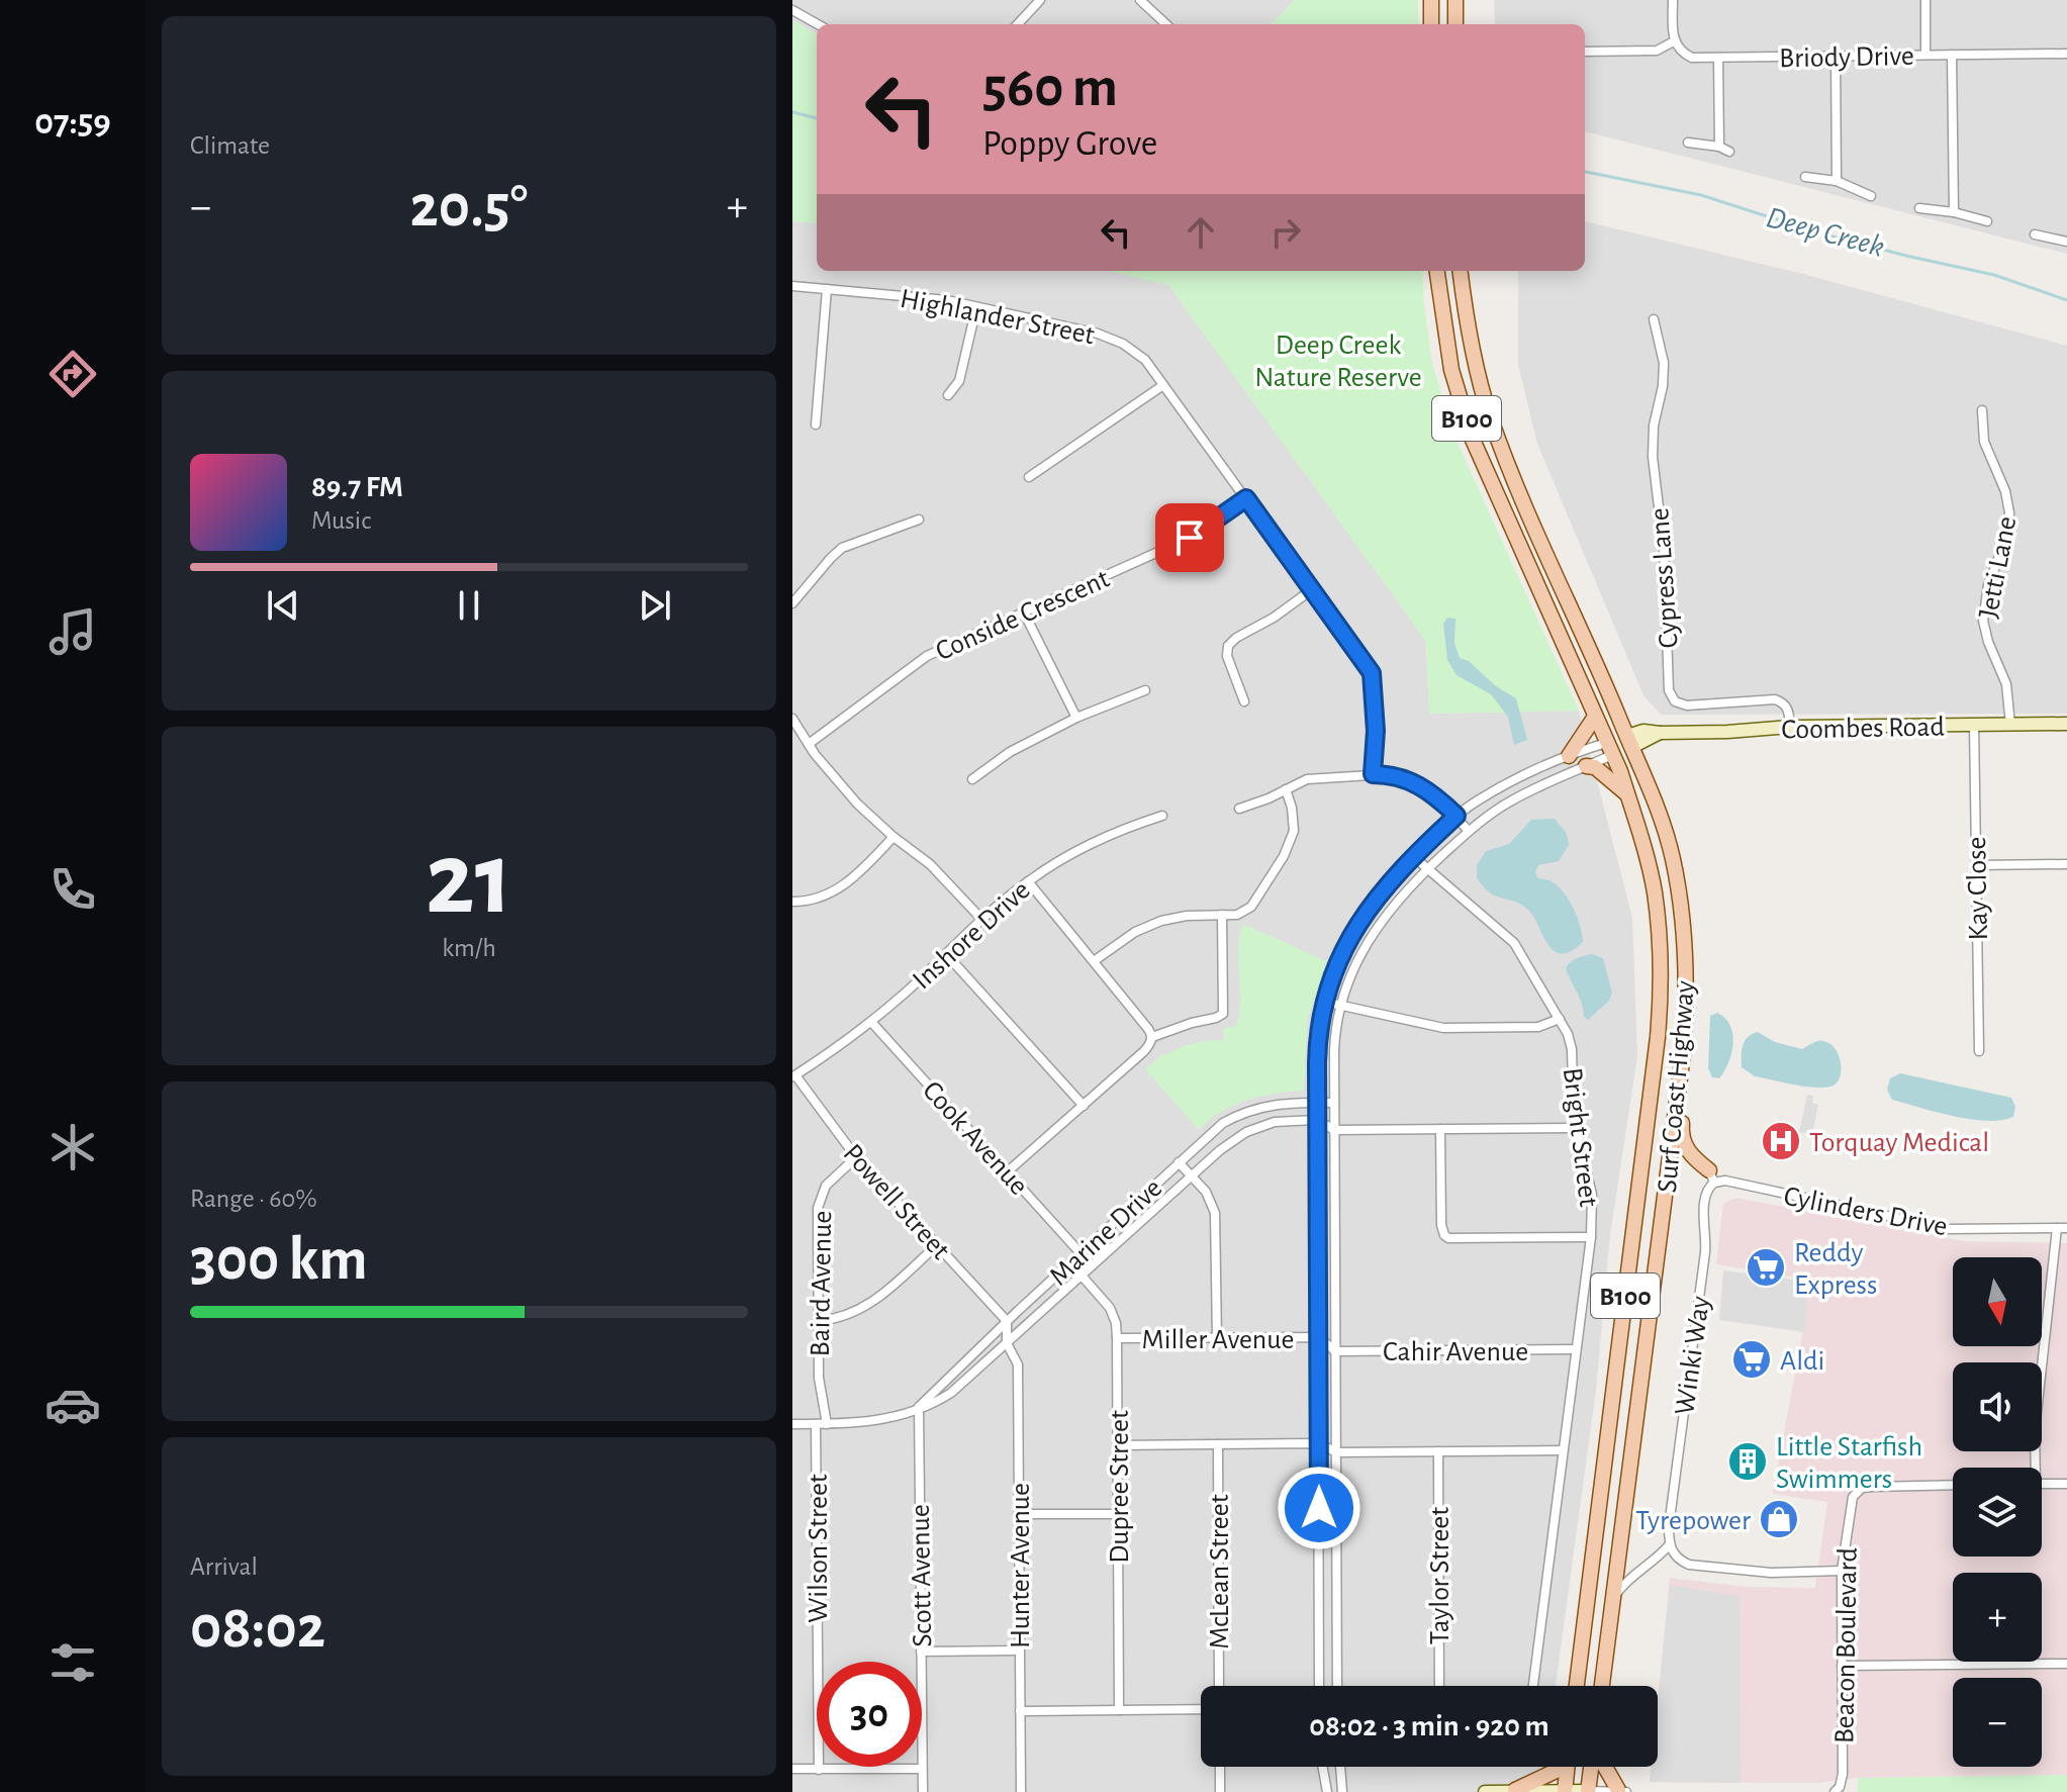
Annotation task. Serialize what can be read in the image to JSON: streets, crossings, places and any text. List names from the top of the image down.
{
  "streets": {
    "main road": ["B100", "Surf Coast Highway"],
    "street": [
      "Briody Drive",
      "Highlander Street",
      "Jetti Lane",
      "Cypress Lane",
      "Conside Crescent",
      "Coombes Road",
      "Kay Close",
      "Inshore Drive",
      "Cook Avenue",
      "Bright Street",
      "Powell Street",
      "Cylinders Drive",
      "Marine Drive",
      "Baird Avenue",
      "Miller Avenue",
      "Cahir Avenue",
      "Winki Way",
      "Dupree Street",
      "Wilson Street",
      "Hunter Avenue",
      "McLean Street",
      "Scott Avenue",
      "Taylor Street",
      "Beacon Boulevard"
    ]
  },
  "crossings": [
    ["Highlander Street", "Conside Crescent"],
    ["Jetti Lane", "Coombes Road"],
    ["Cypress Lane", "Coombes Road"],
    ["Coombes Road", "Kay Close"],
    ["Coombes Road", "Surf Coast Highway"],
    ["Inshore Drive", "Cook Avenue"],
    ["Inshore Drive", "Powell Street"],
    ["Cook Avenue", "Marine Drive"],
    ["Bright Street", "Cahir Avenue"],
    ["Powell Street", "Marine Drive"],
    ["Powell Street", "Baird Avenue"],
    ["Powell Street", "Hunter Avenue"],
    ["Cylinders Drive", "Winki Way"],
    ["Marine Drive", "Baird Avenue"],
    ["Marine Drive", "Dupree Street"],
    ["Marine Drive", "Wilson Street"],
    ["Marine Drive", "Hunter Avenue"],
    ["Marine Drive", "Scott Avenue"],
    ["Miller Avenue", "Dupree Street"]
  ],
  "water": ["Deep Creek"],
  "parks": ["Deep Creek Nature Reserve"],
  "places": {
    "hospital": ["Torquay Medical"],
    "supermarket": ["Reddy Express", "Aldi"],
    "building": ["Little Starfish Swimmers"],
    "shop": ["Tyrepower"]
  },
  "north": "bottom",
  "page": {
    "tabs": "07:59",
    "tile": [
      "Climate",
      ["21", "km/h"],
      ["Range · 60%", "300 km"],
      ["Arrival", "08:02"]
    ],
    "turn": ["560 m", "Poppy Grove"],
    "heat": ["−", "20.5°", "+"],
    "song": ["89.7 FM", "Music"],
    "map_buttons": ["+", "−"],
    "limit": "30",
    "trip": "08:02 · 3 min · 920 m"
  }
}
